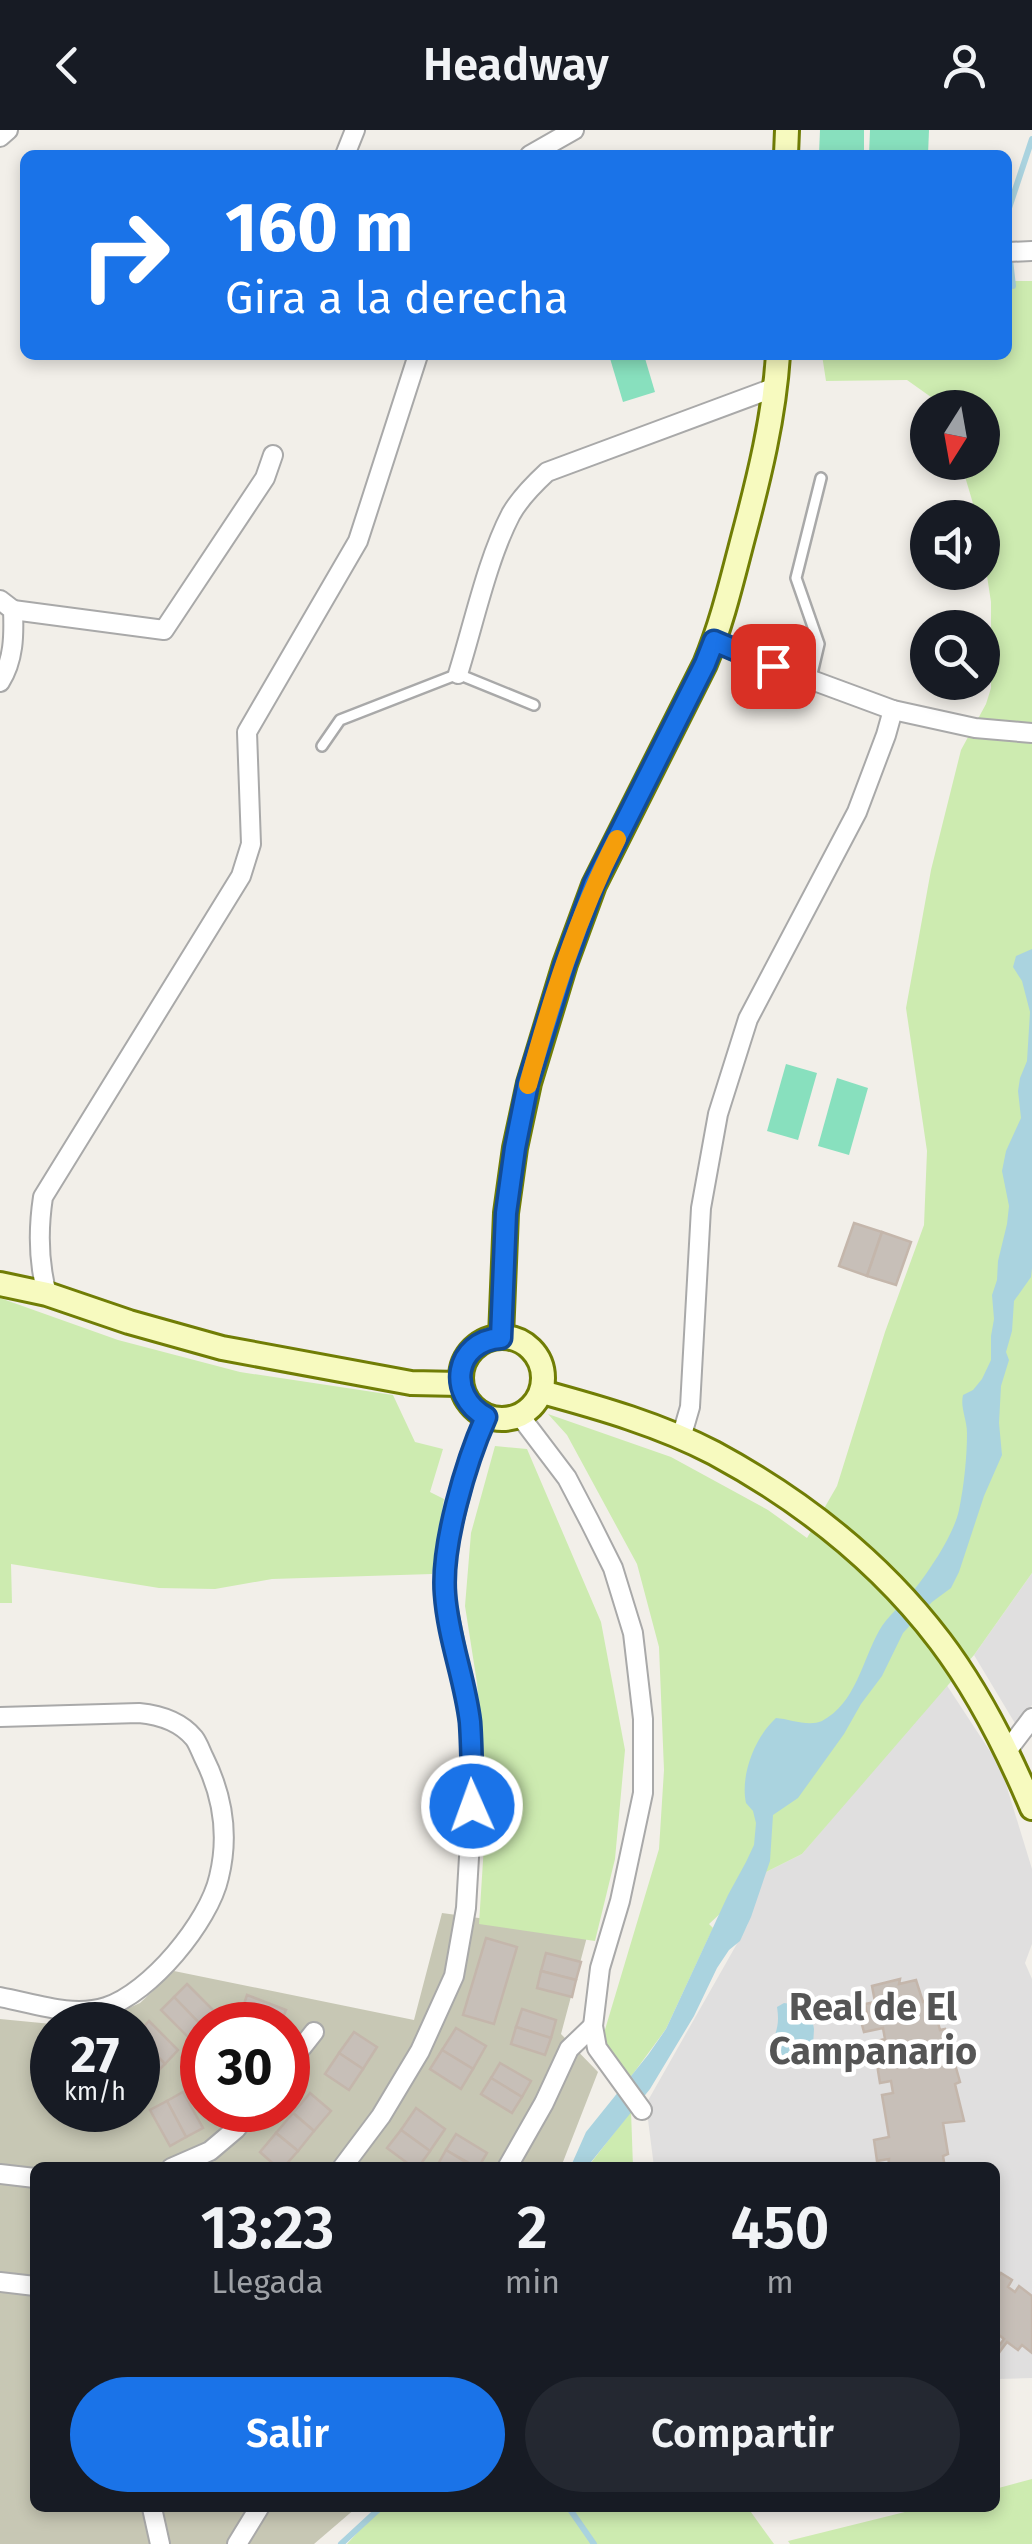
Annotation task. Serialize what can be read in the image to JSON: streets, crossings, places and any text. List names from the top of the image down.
{
  "districts": ["Real de El Campanario"],
  "north": "bottom",
  "page": {
    "header": "Headway",
    "turn": ["160 m", "Gira a la derecha"],
    "speed": "27 km/h",
    "limit": "30",
    "eta": [
      "13:23",
      "Llegada",
      "2",
      "min",
      "450",
      "m"
    ],
    "buttons": ["Salir", "Compartir"]
  }
}
